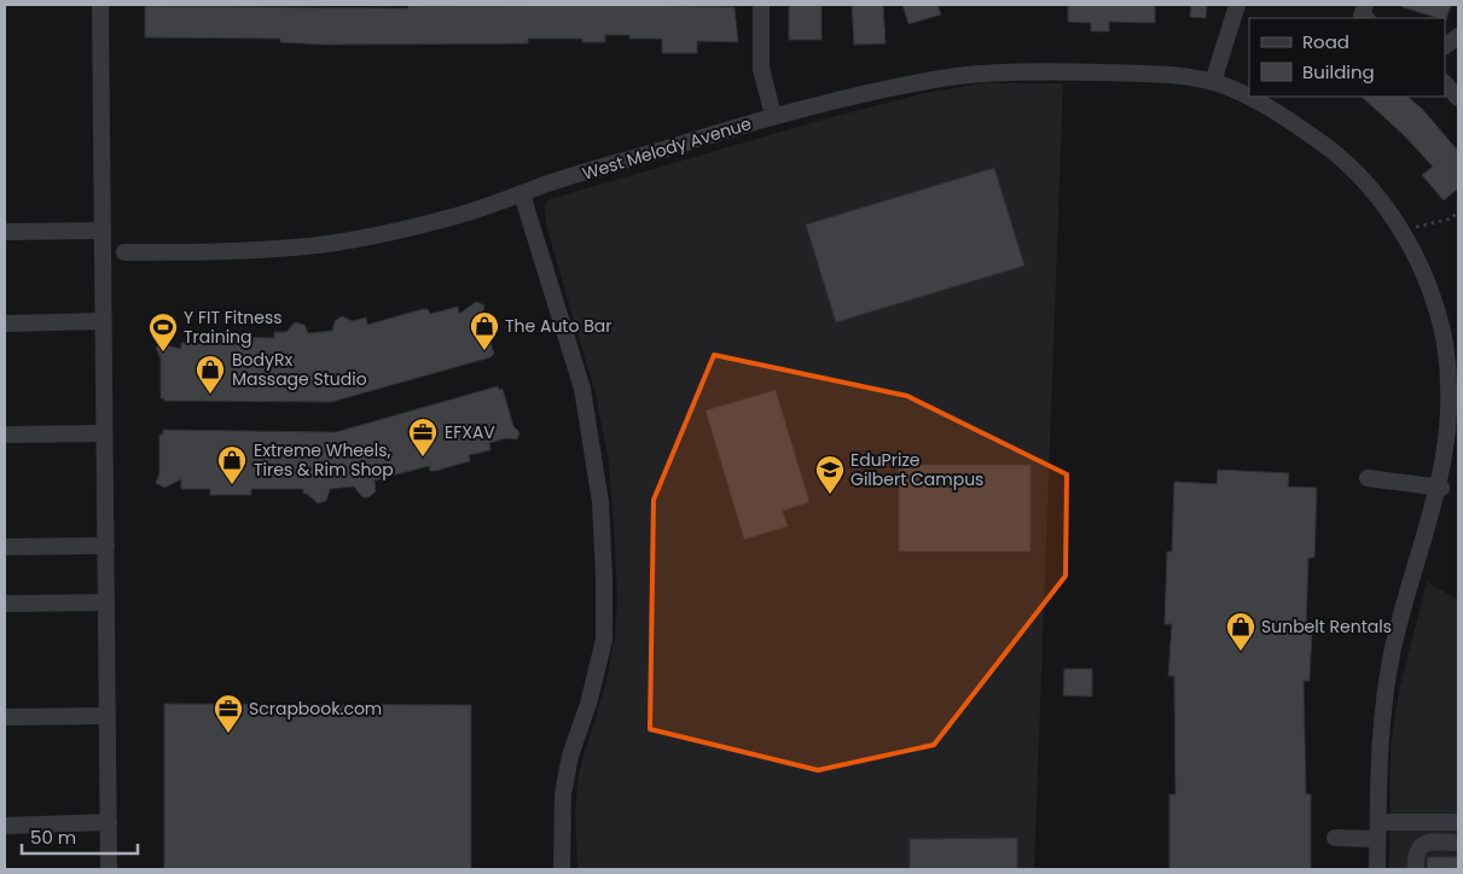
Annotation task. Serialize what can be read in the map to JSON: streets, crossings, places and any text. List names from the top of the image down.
{
  "streets": {
    "street": ["West Melody Avenue"]
  },
  "places": {
    "shop": [
      "The Auto Bar",
      "BodyRx Massage Studio",
      "Extreme Wheels, Tires & Rim Shop",
      "Sunbelt Rentals"
    ],
    "sports": ["Y FIT Fitness Training"],
    "office": ["EFXAV", "Scrapbook.com"],
    "school or university": ["EduPrize Gilbert Campus"]
  },
  "legend": ["Road", "Building"],
  "scale_bar": "50 m"
}
